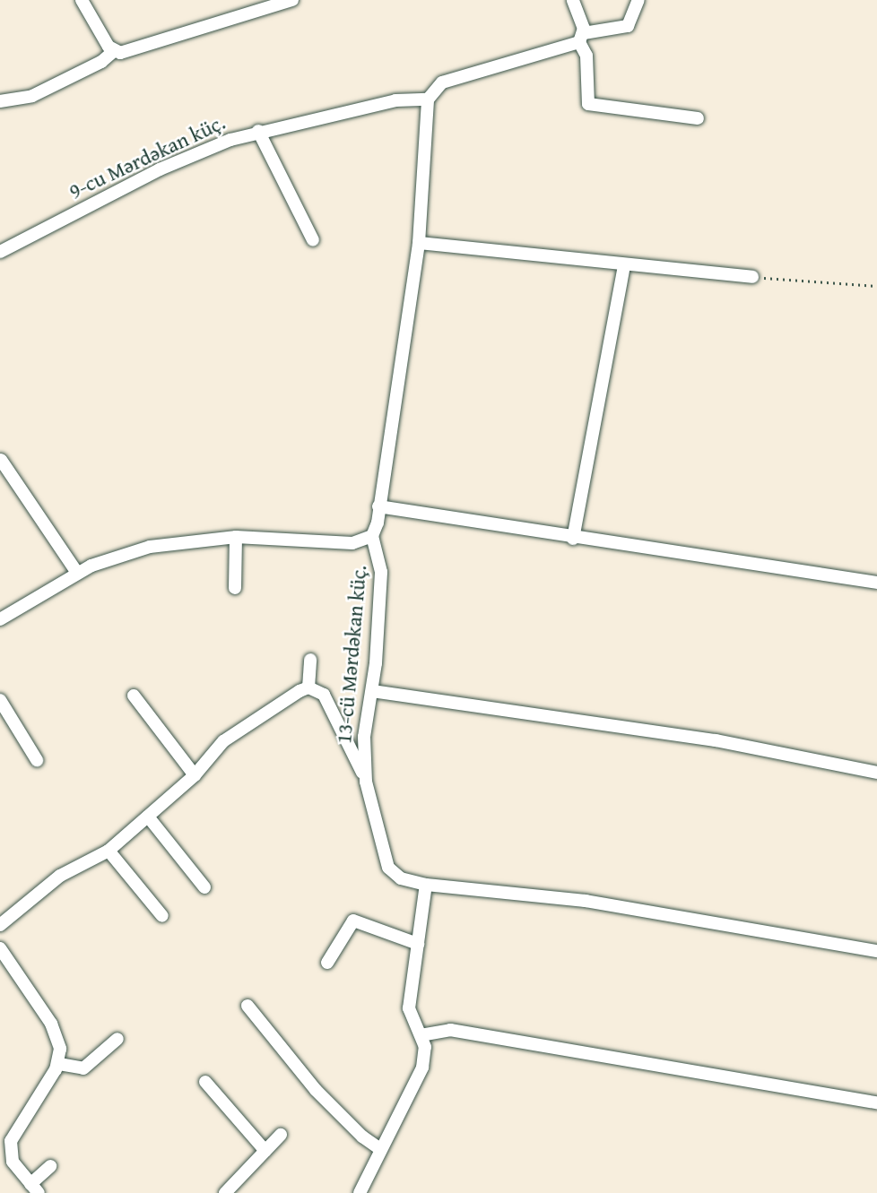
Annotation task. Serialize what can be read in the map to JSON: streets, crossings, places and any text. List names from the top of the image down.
{
  "streets": {
    "street": ["9-cu Mərdəkan küç.", "13-cü Mərdəkan küç."]
  },
  "crossings": [
    ["9-cu Mərdəkan küç.", "13-cü Mərdəkan küç."]
  ]
}
